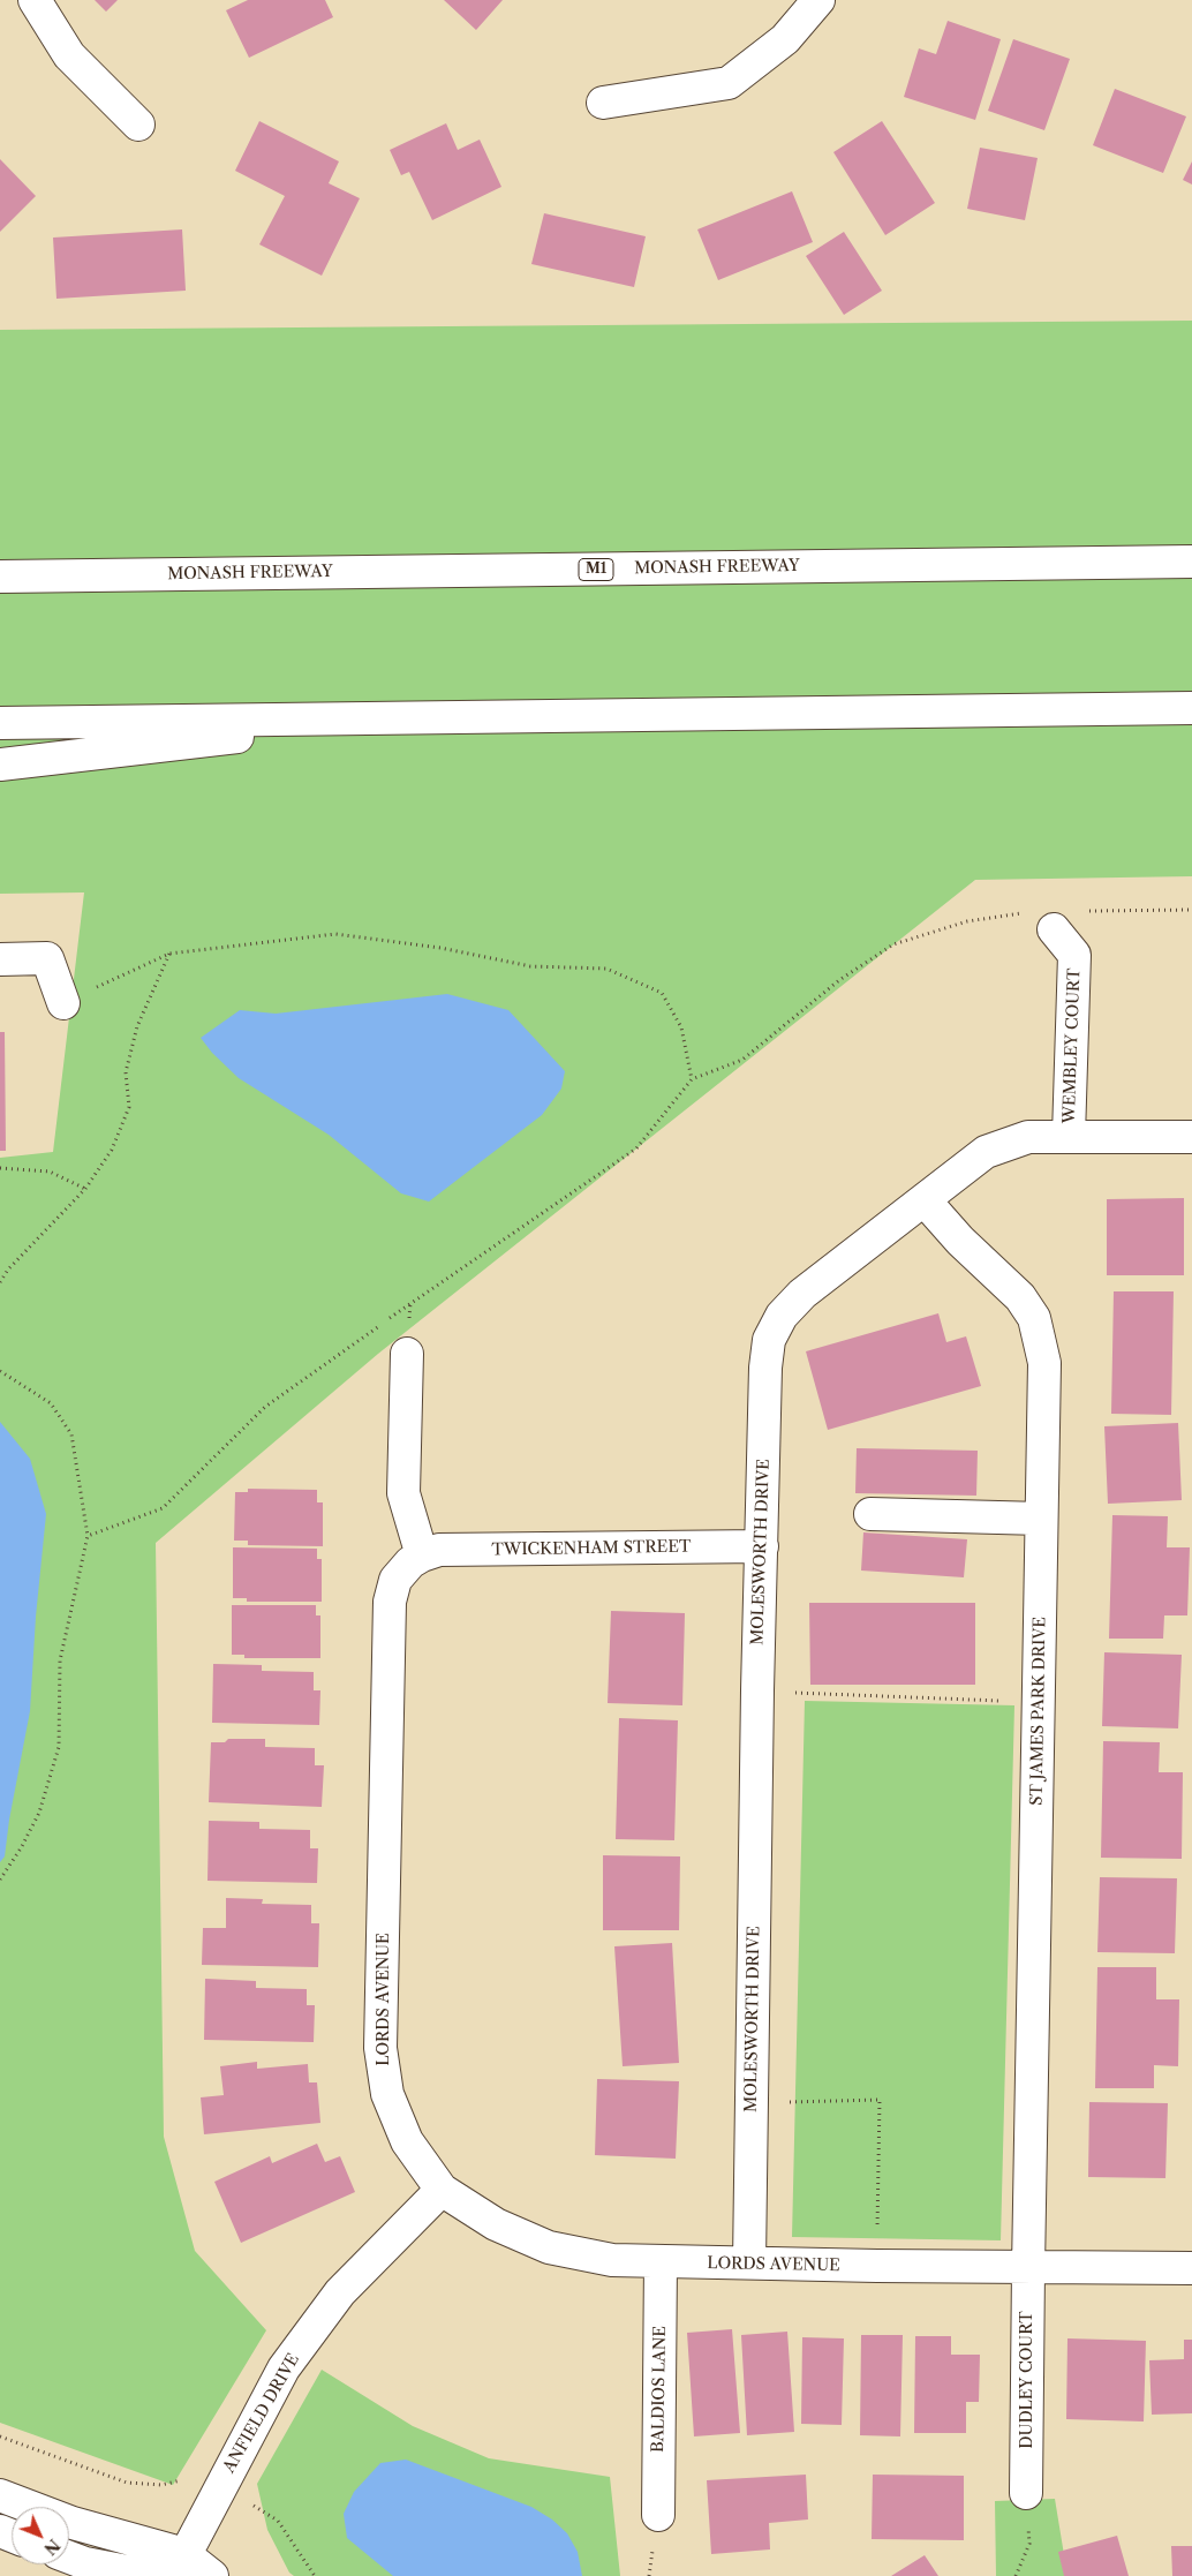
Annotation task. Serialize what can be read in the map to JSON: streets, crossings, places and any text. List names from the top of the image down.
{
  "streets": {
    "main road": [
      "MONASH FREEWAY",
      "M1",
      "WEMBLEY COURT",
      "TWICKENHAM STREET",
      "MOLESWORTH DRIVE",
      "ST JAMES PARK DRIVE",
      "LORDS AVENUE",
      "DUDLEY COURT",
      "BALDIOS LANE",
      "ANFIELD DRIVE"
    ]
  },
  "crossings": [
    ["WEMBLEY COURT", "MOLESWORTH DRIVE"],
    ["TWICKENHAM STREET", "MOLESWORTH DRIVE"],
    ["TWICKENHAM STREET", "LORDS AVENUE"],
    ["MOLESWORTH DRIVE", "ST JAMES PARK DRIVE"],
    ["MOLESWORTH DRIVE", "LORDS AVENUE"],
    ["ST JAMES PARK DRIVE", "LORDS AVENUE"],
    ["ST JAMES PARK DRIVE", "DUDLEY COURT"],
    ["LORDS AVENUE", "DUDLEY COURT"],
    ["LORDS AVENUE", "BALDIOS LANE"],
    ["LORDS AVENUE", "ANFIELD DRIVE"]
  ],
  "north": "bottom right"
}
